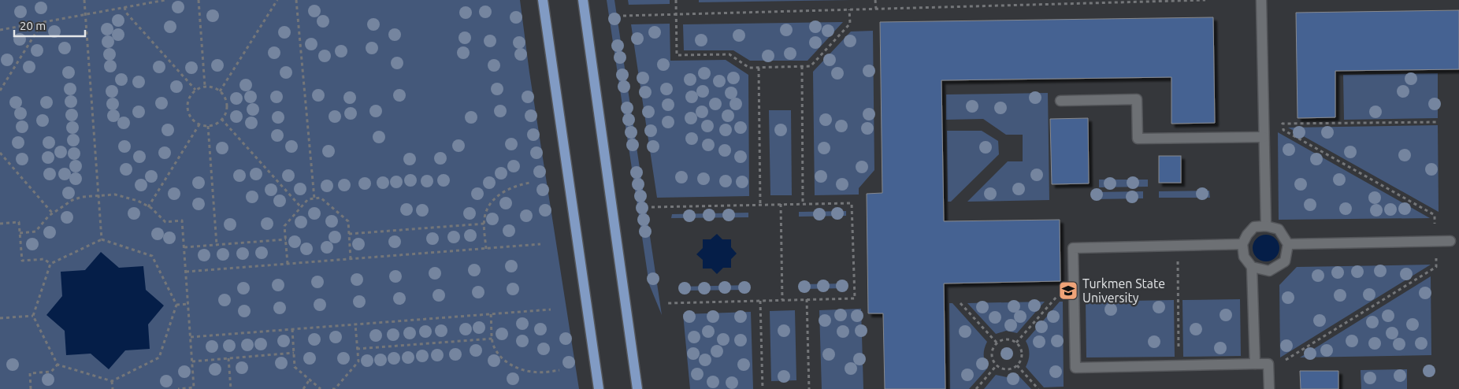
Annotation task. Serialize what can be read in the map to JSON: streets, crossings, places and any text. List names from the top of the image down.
{
  "places": {
    "school or university": ["Turkmen State University"]
  },
  "scale_bar": "20 m"
}
